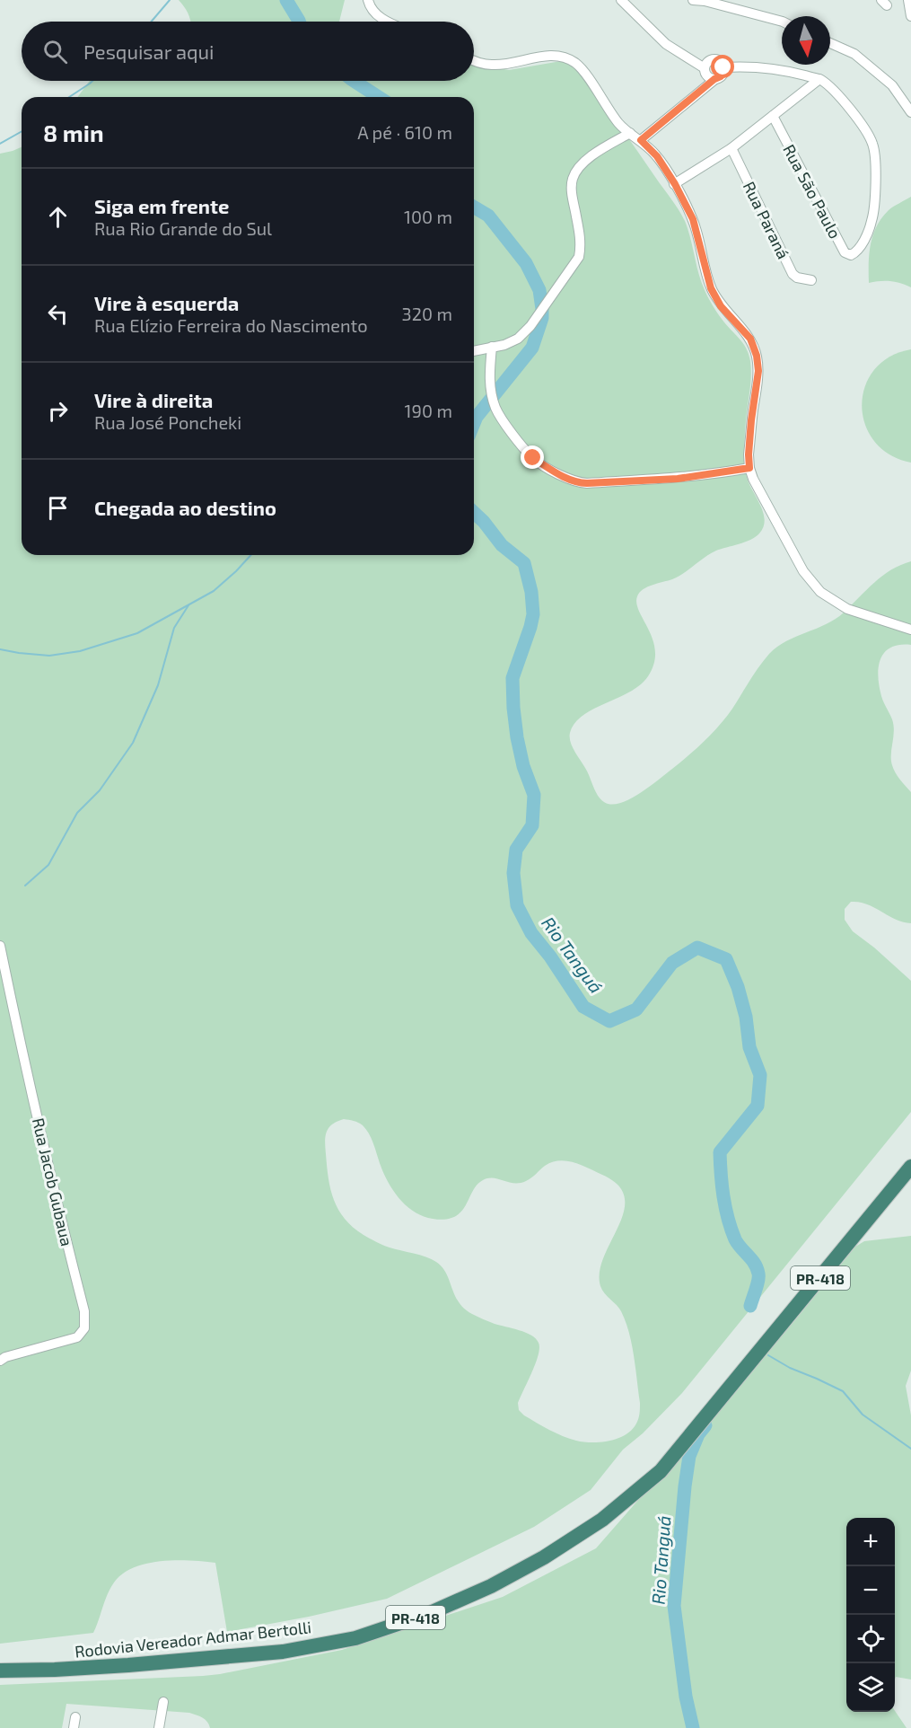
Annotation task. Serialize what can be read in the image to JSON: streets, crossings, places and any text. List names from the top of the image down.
{
  "streets": {
    "highway": ["PR-418", "Rodovia Vereador Admar Bertolli"],
    "street": ["Rua São Paulo", "Rua Paraná", "Rua Jacob Gubaua"]
  },
  "water": ["Rio Tanguá"],
  "north": "bottom",
  "page": {
    "search": "Pesquisar aqui",
    "heading": ["8 min", "A pé · 610 m"],
    "list": [
      ["Siga em frente", "Rua Rio Grande do Sul", "100 m"],
      ["Vire à esquerda", "Rua Elízio Ferreira do Nascimento", "320 m"],
      ["Vire à direita", "Rua José Poncheki", "190 m"],
      "Chegada ao destino"
    ],
    "map_buttons": ["+", "−"]
  }
}
